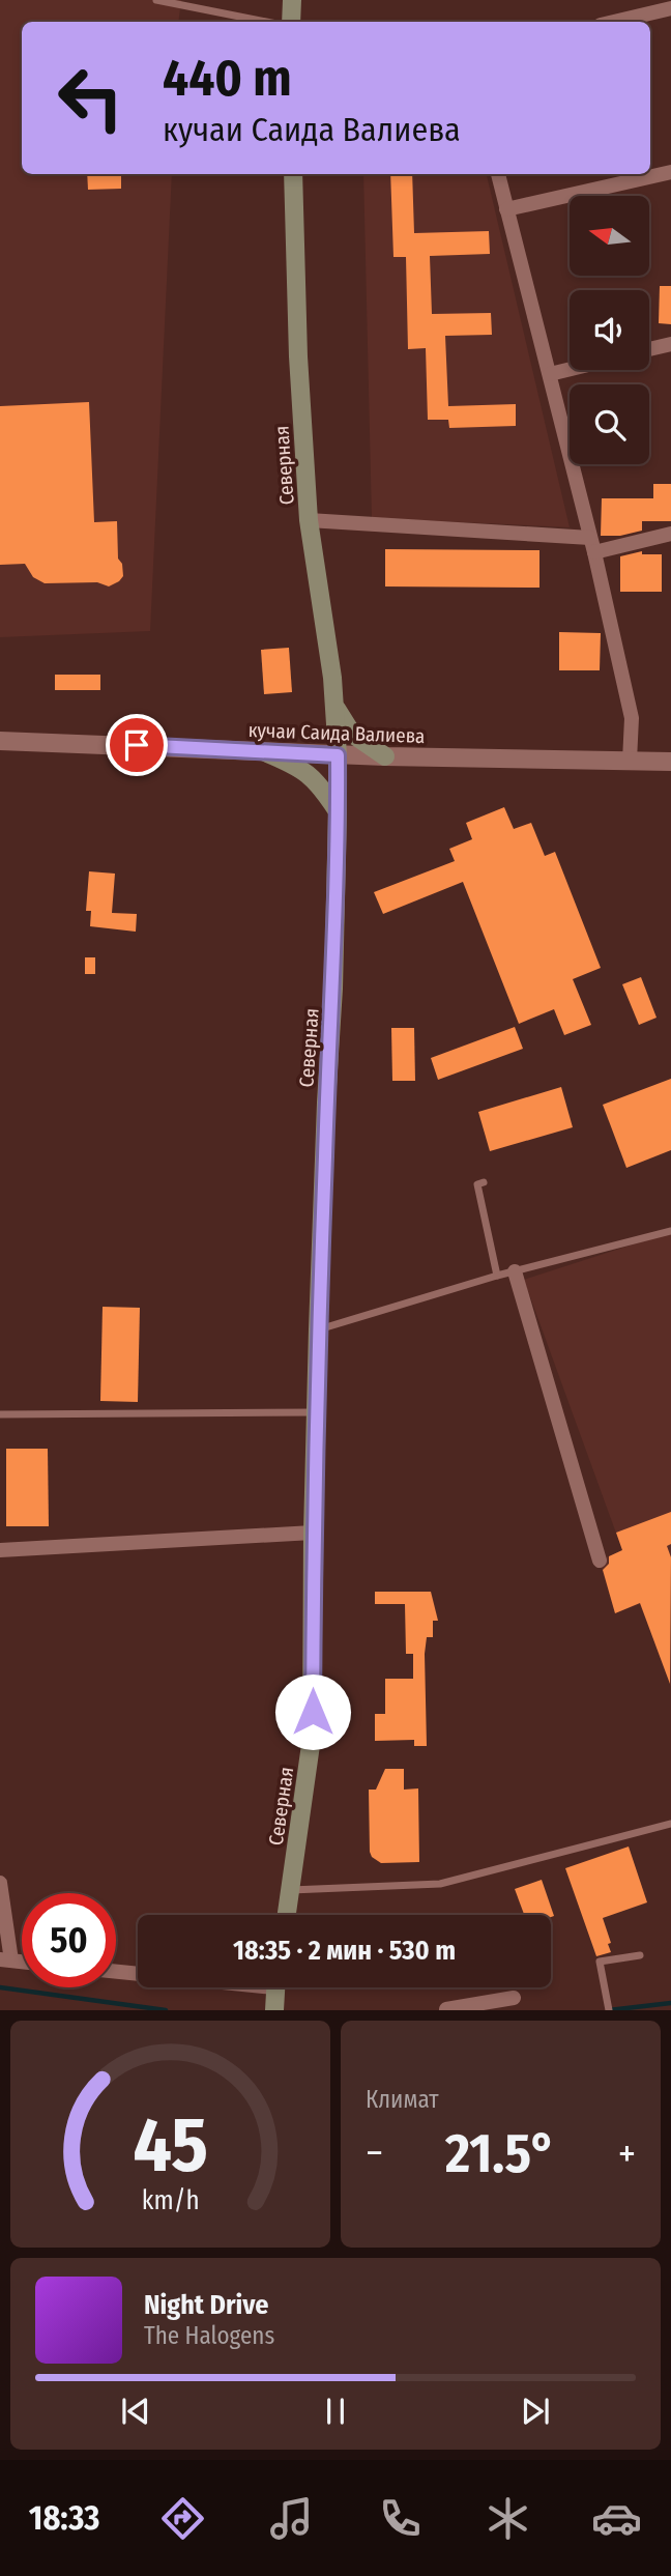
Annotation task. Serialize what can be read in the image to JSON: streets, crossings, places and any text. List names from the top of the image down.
{
  "streets": {
    "main road": ["Северная"],
    "street": ["кучаи Саида Валиева"]
  },
  "crossings": [
    ["Северная", "кучаи Саида Валиева"]
  ],
  "north": "left",
  "page": {
    "turn": ["440 m", "кучаи Саида Валиева"],
    "limit": "50",
    "trip": "18:35 · 2 мин · 530 m",
    "tile": "Климат",
    "heat": ["−", "21.5°", "+"],
    "song": ["Night Drive", "The Halogens"],
    "tabs": "18:33",
    "gauge": ["45", "km/h"]
  }
}
